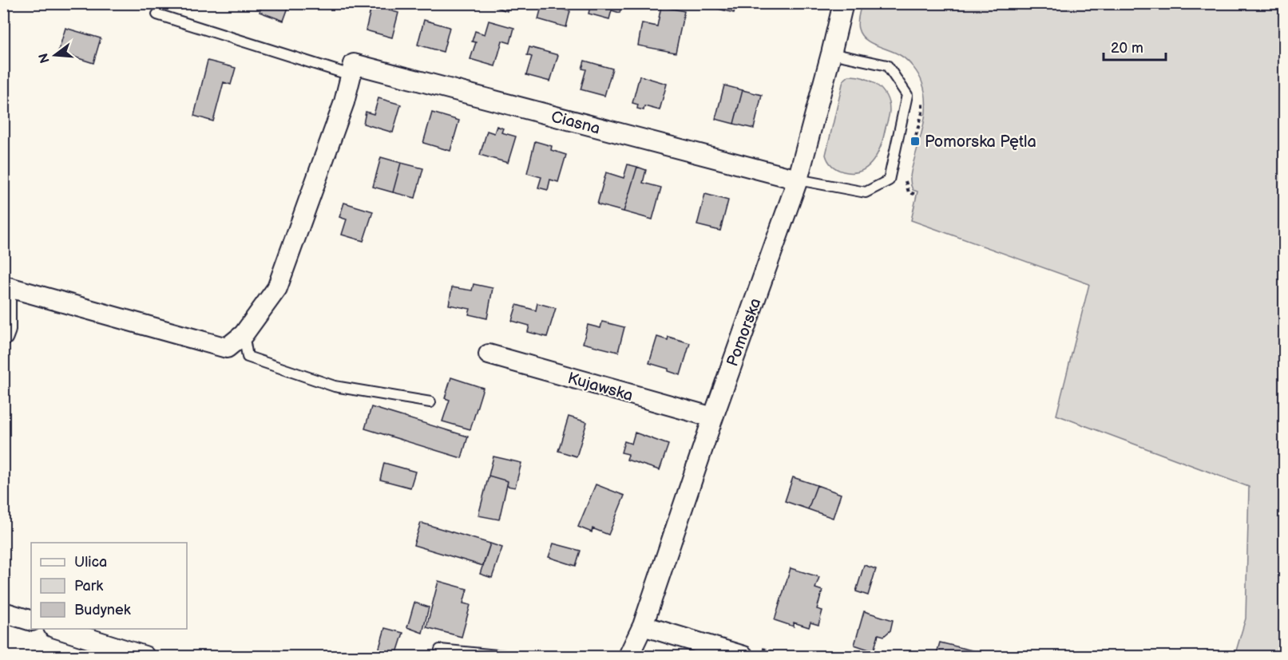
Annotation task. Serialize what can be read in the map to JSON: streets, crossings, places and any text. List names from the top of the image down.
{
  "streets": {
    "street": ["Ciasna", "Pomorska", "Kujawska"]
  },
  "crossings": [
    ["Ciasna", "Pomorska"],
    ["Pomorska", "Kujawska"]
  ],
  "places": {
    "transit": ["Pomorska Pętla"]
  },
  "legend": ["Ulica", "Park", "Budynek"],
  "scale_bar": "20 m",
  "north": "left"
}
